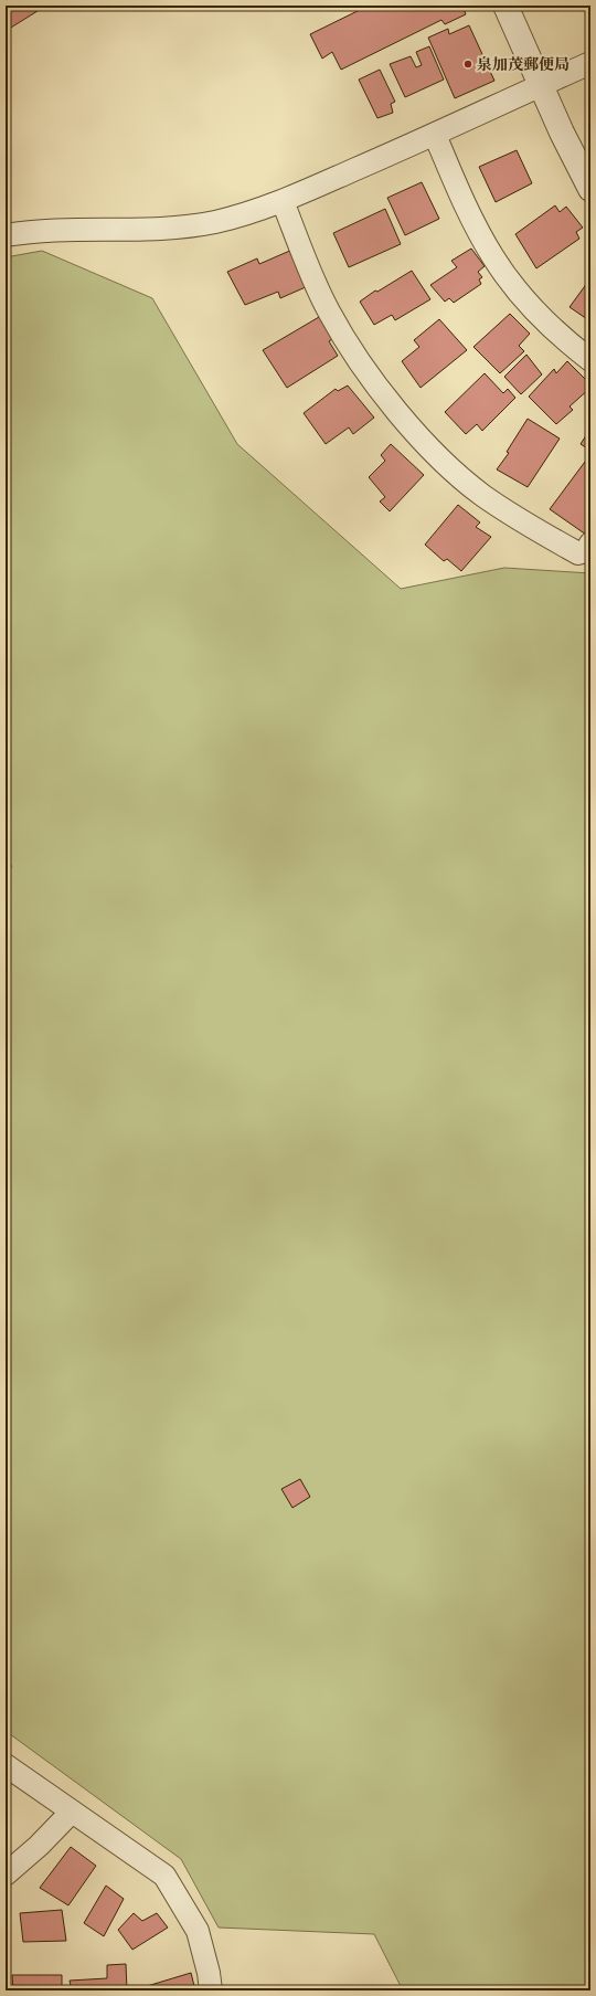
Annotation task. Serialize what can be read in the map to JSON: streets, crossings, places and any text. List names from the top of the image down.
{
  "places": ["泉加茂郵便局"]
}
